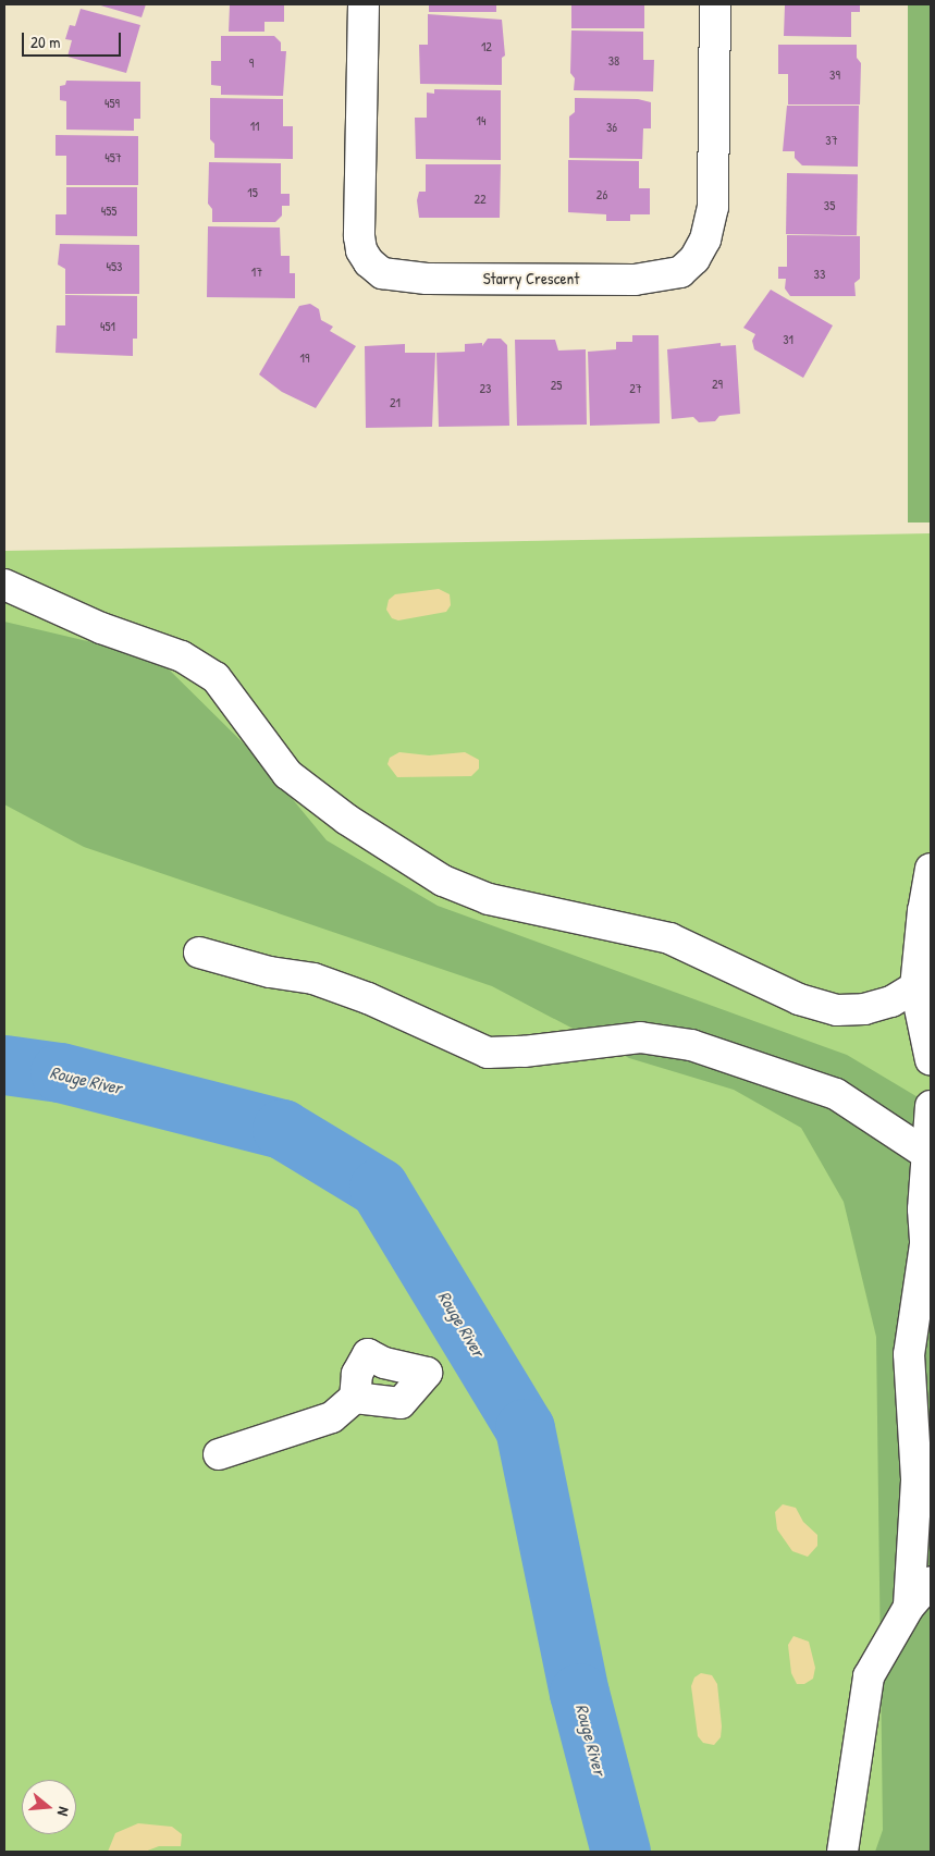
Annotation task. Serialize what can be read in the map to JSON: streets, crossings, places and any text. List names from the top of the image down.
{
  "streets": {
    "street": ["Starry Crescent"]
  },
  "water": ["Rouge River"],
  "house_numbers": [
    "12",
    "38",
    "9",
    "39",
    "459",
    "14",
    "11",
    "36",
    "37",
    "457",
    "15",
    "26",
    "22",
    "35",
    "455",
    "453",
    "17",
    "33",
    "451",
    "31",
    "19",
    "29",
    "25",
    "23",
    "27",
    "21"
  ],
  "scale_bar": "20 m",
  "north": "right"
}
